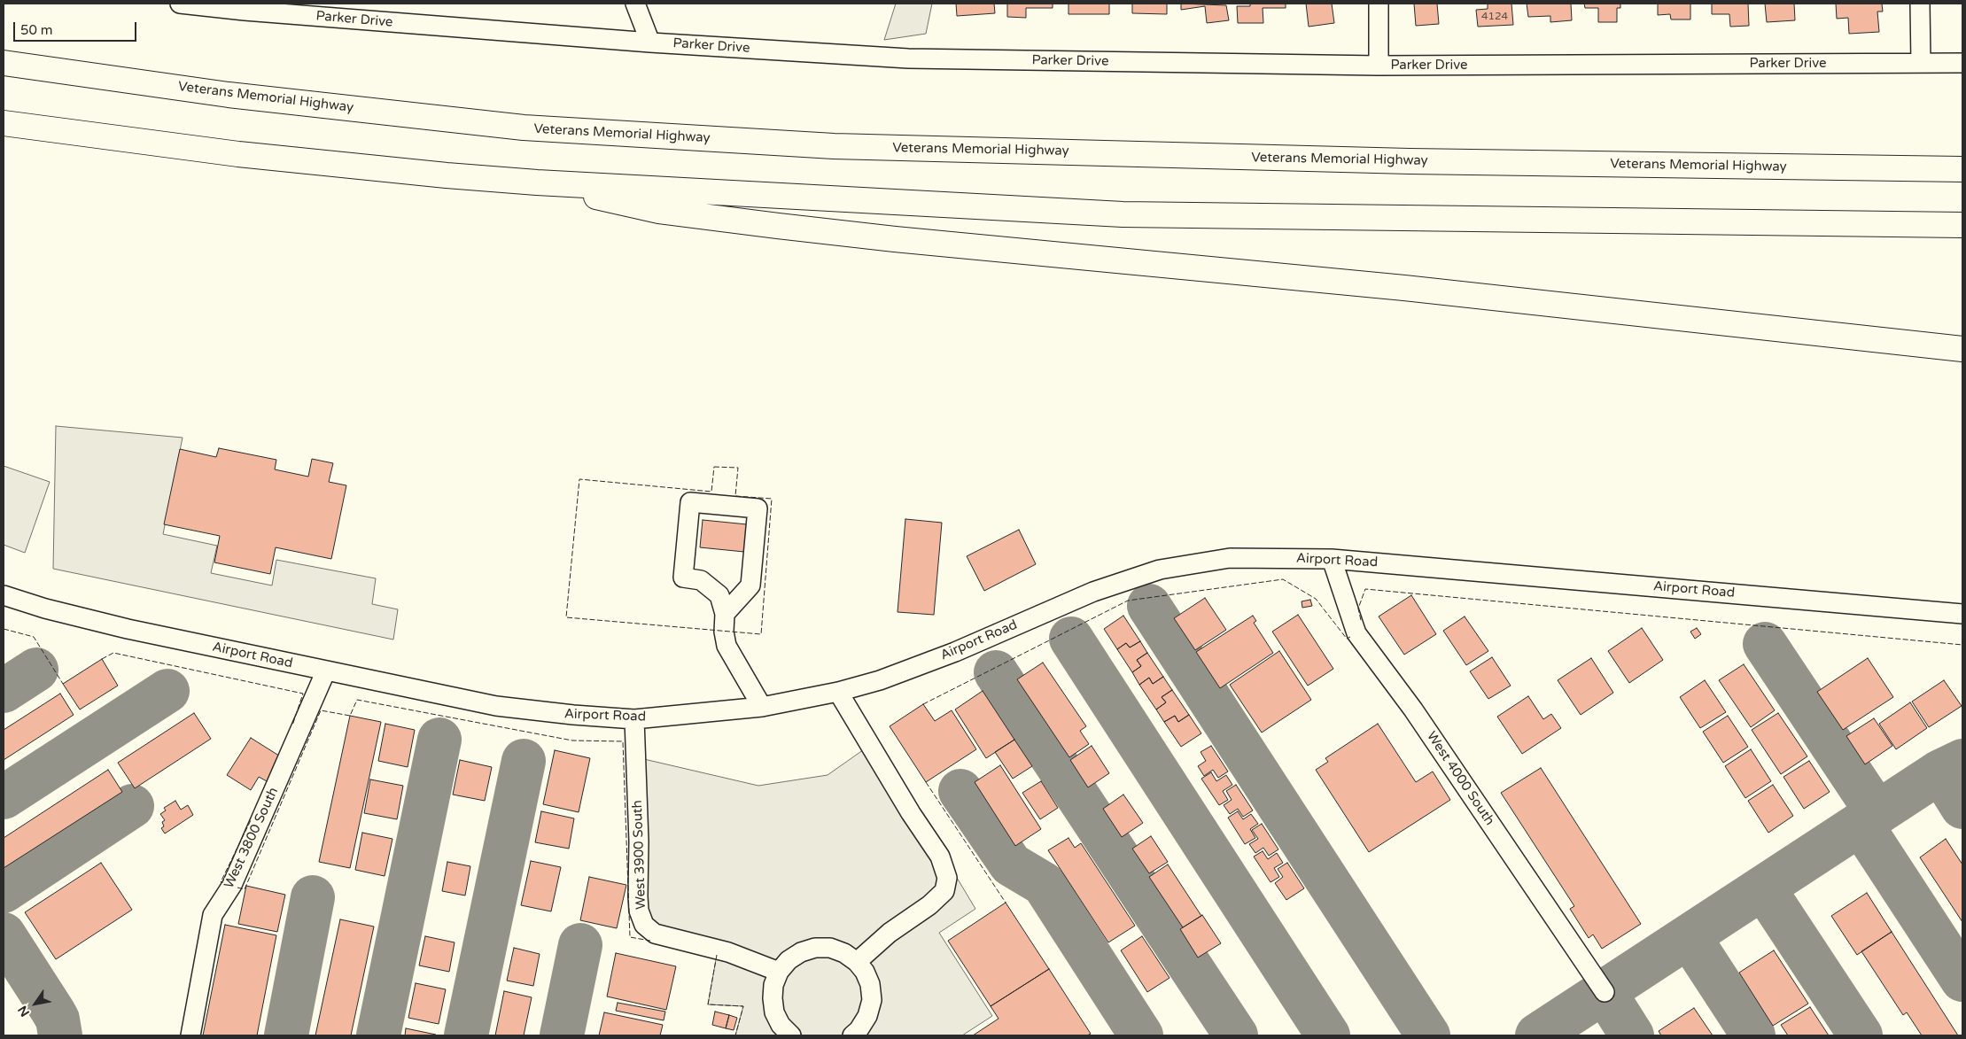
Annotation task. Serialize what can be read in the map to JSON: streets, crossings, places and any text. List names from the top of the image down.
{
  "streets": {
    "highway": ["Veterans Memorial Highway"],
    "street": [
      "Parker Drive",
      "Airport Road",
      "West 4000 South",
      "West 3800 South",
      "West 3900 South"
    ]
  },
  "crossings": [
    ["Airport Road", "West 4000 South"],
    ["Airport Road", "West 3800 South"],
    ["Airport Road", "West 3900 South"]
  ],
  "house_numbers": ["4124"],
  "scale_bar": "50 m",
  "north": "bottom left"
}
